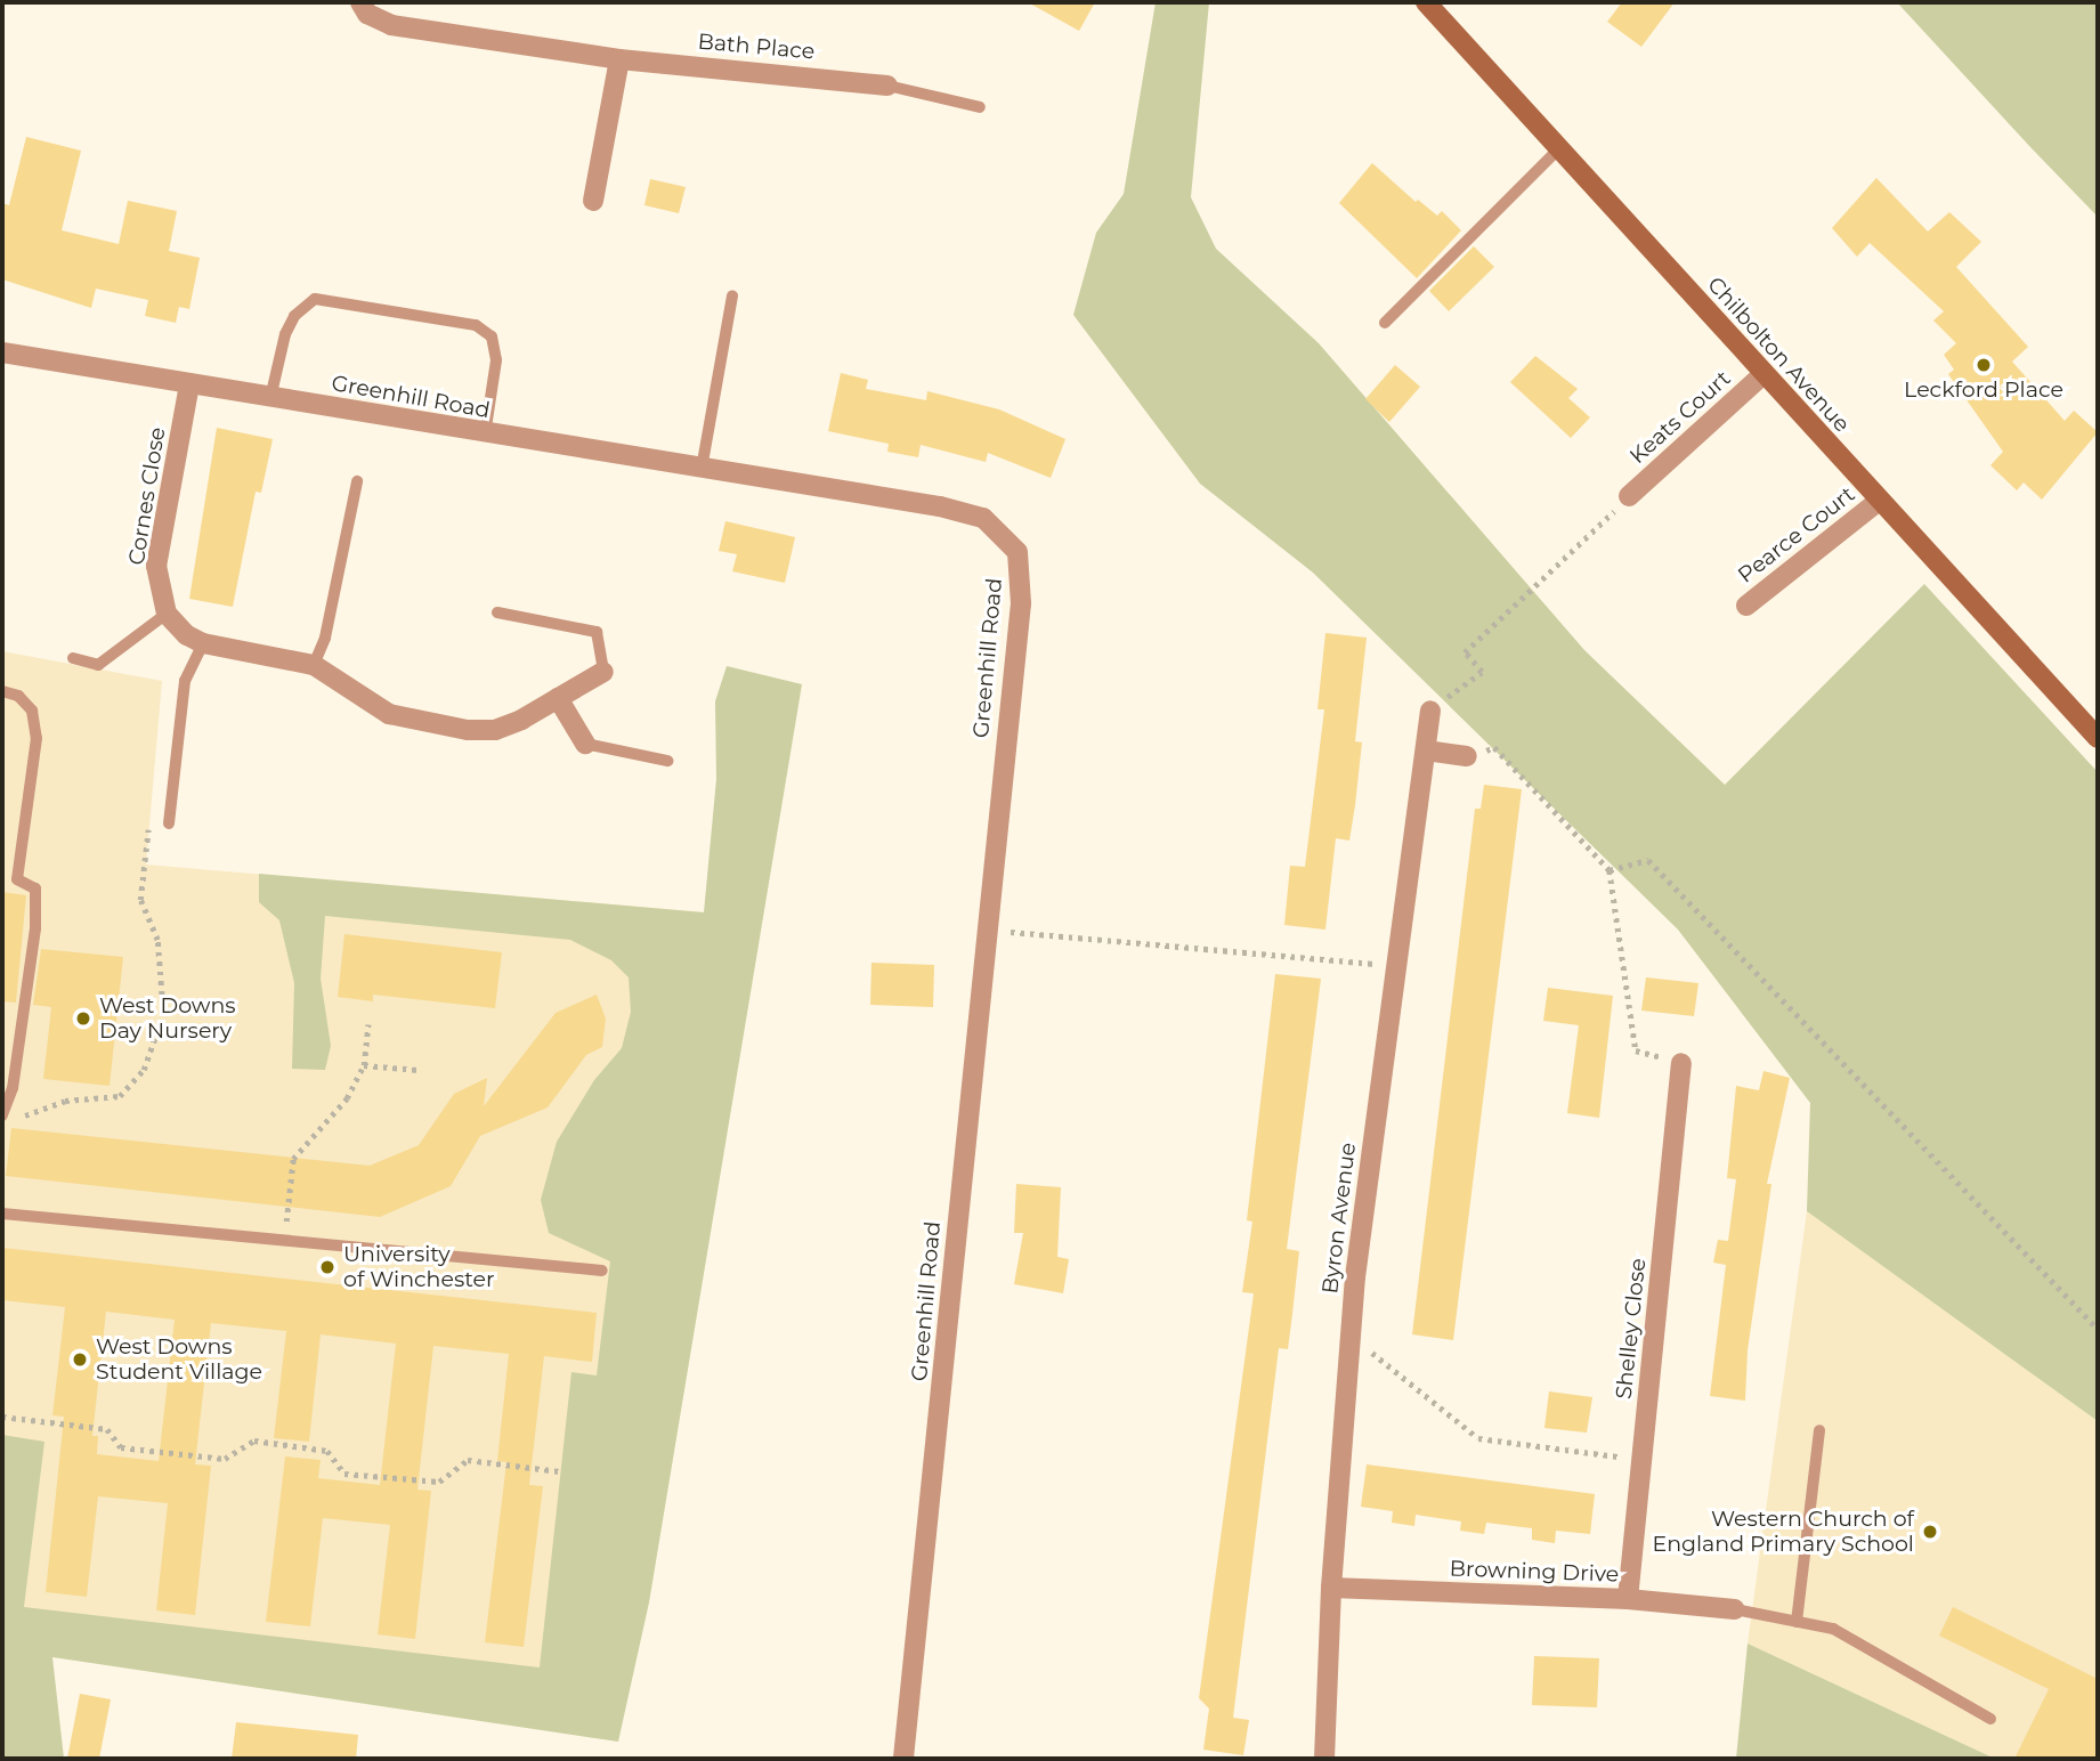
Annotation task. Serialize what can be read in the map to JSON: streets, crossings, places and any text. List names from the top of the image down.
{
  "streets": {
    "main road": ["Chilbolton Avenue"],
    "street": [
      "Bath Place",
      "Greenhill Road",
      "Keats Court",
      "Cornes Close",
      "Pearce Court",
      "Byron Avenue",
      "Shelley Close",
      "Browning Drive"
    ]
  },
  "crossings": [
    ["Chilbolton Avenue", "Keats Court"],
    ["Chilbolton Avenue", "Pearce Court"],
    ["Greenhill Road", "Cornes Close"],
    ["Byron Avenue", "Browning Drive"],
    ["Shelley Close", "Browning Drive"]
  ],
  "places": [
    "Leckford Place",
    "West Downs Day Nursery",
    "University of Winchester",
    "West Downs Student Village",
    "Western Church of England Primary School"
  ]
}
